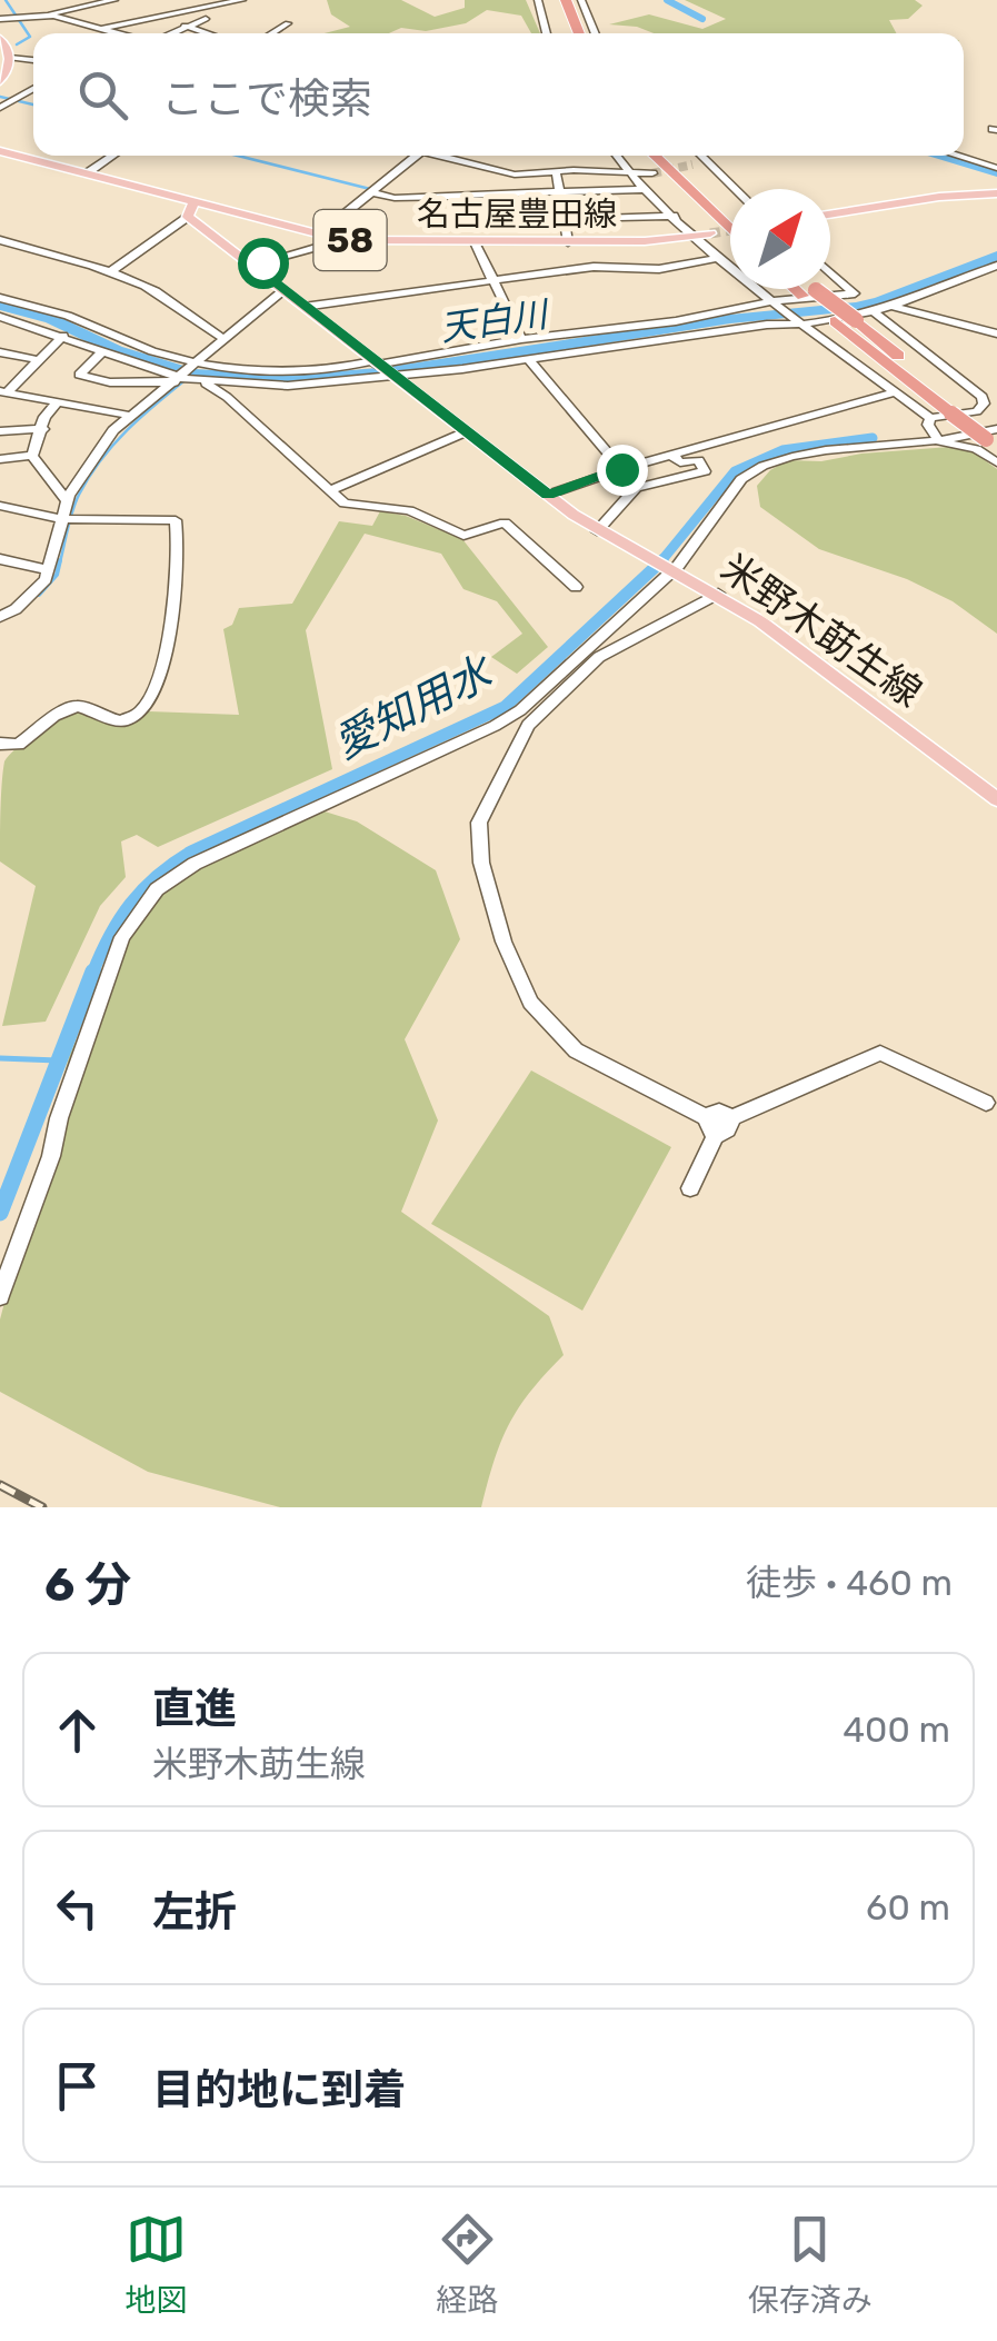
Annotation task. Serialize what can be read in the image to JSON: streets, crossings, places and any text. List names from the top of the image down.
{
  "streets": {
    "main road": ["名古屋豊田線", "58", "米野木莇生線"]
  },
  "crossings": [
    ["名古屋豊田線", "米野木莇生線"]
  ],
  "water": ["天白川", "愛知用水"],
  "north": "top right",
  "page": {
    "search": "ここで検索",
    "heading": ["6 分", "徒歩 · 460 m"],
    "list": [
      ["直進", "米野木莇生線", "400 m"],
      ["左折", "60 m"],
      "目的地に到着"
    ],
    "nav": ["地図", "経路", "保存済み"]
  }
}
